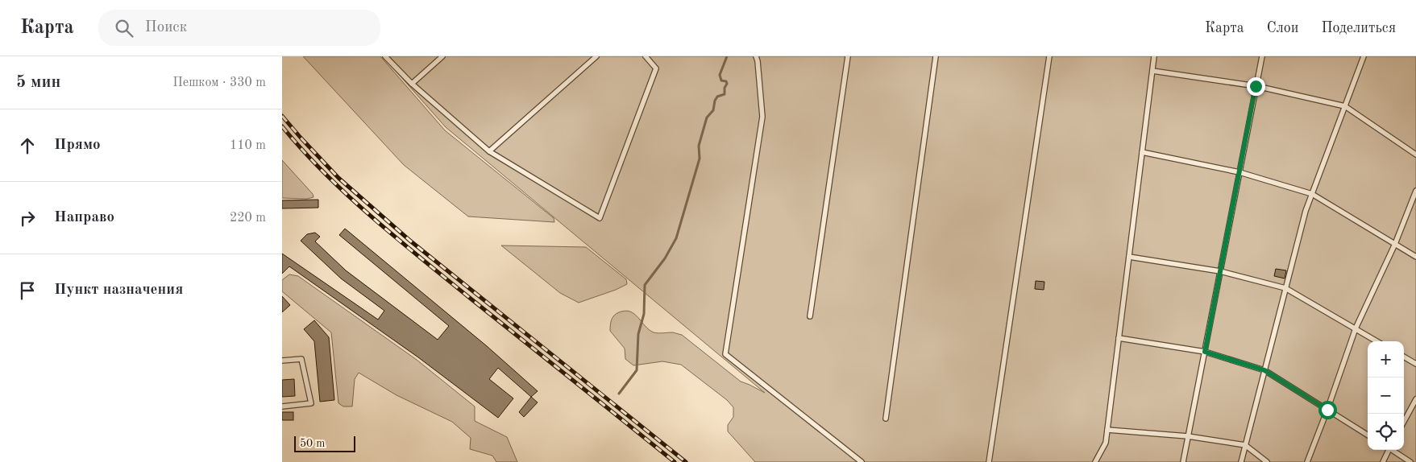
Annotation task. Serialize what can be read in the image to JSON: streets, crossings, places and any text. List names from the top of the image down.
{
  "scale_bar": "50 m",
  "page": {
    "header": "Карта",
    "search": "Поиск",
    "nav": ["Карта", "Слои", "Поделиться"],
    "heading": ["5 мин", "Пешком · 330 m"],
    "list": [
      ["Прямо", "110 m"],
      ["Направо", "220 m"],
      "Пункт назначения"
    ],
    "map_buttons": ["+", "−"],
    "scale": "50 m"
  }
}
